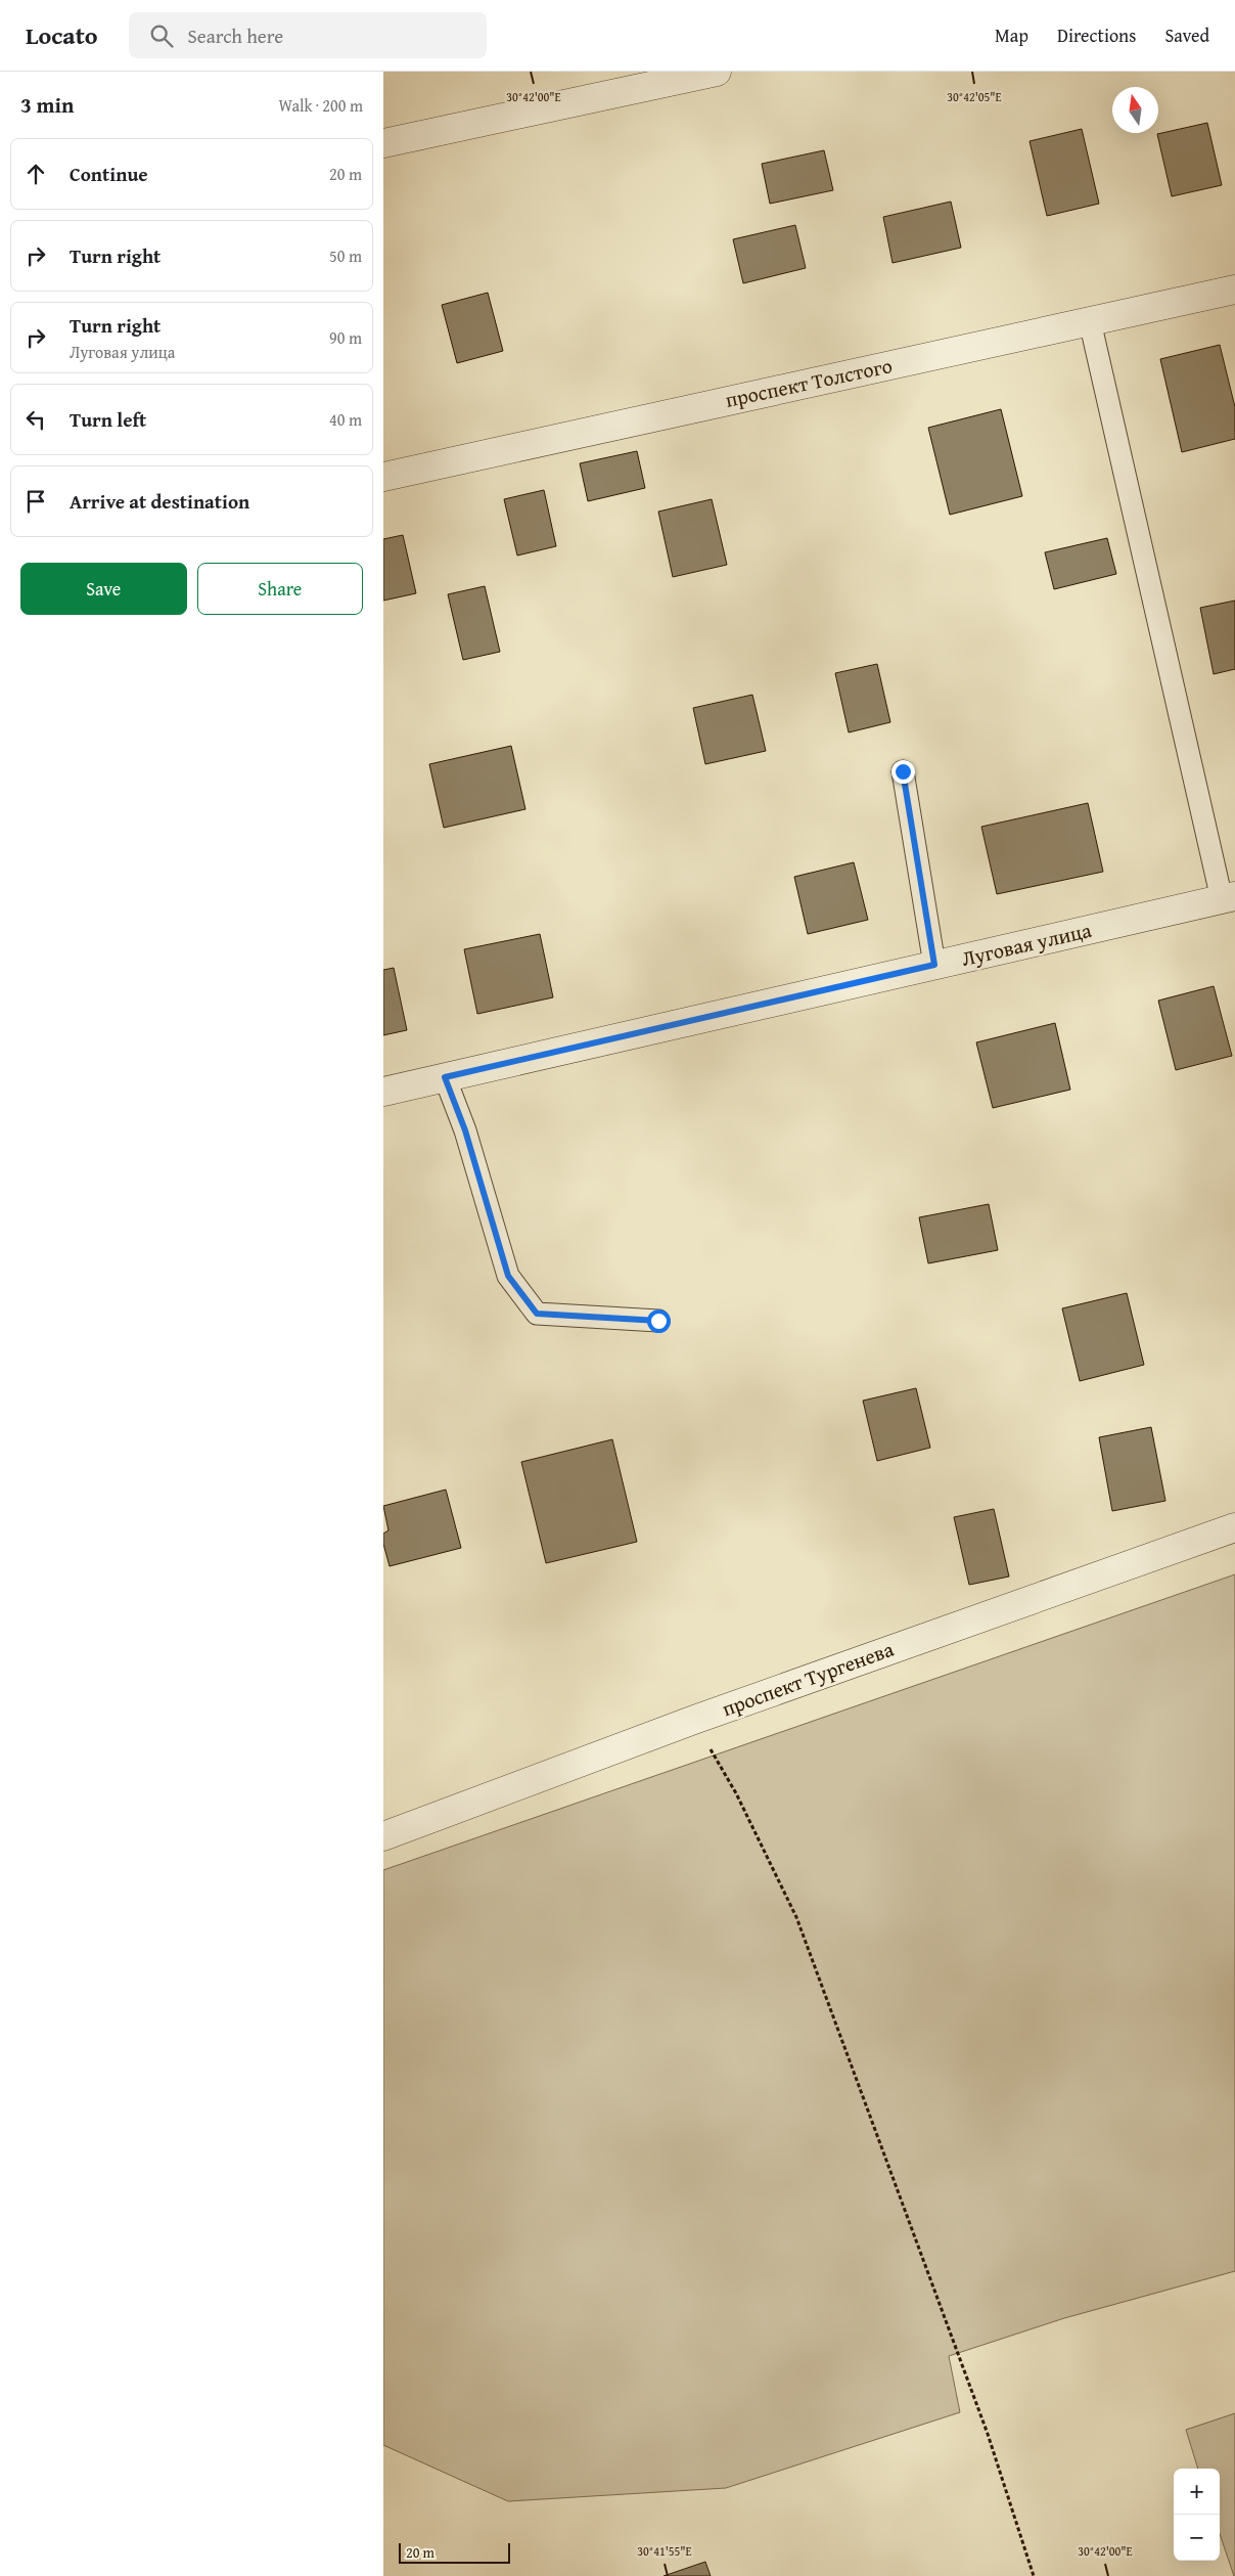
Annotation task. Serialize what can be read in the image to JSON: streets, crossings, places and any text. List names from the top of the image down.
{
  "streets": {
    "street": ["проспект Толстого", "Луговая улица", "проспект Тургенева"]
  },
  "scale_bar": "20 m",
  "north": "top",
  "page": {
    "header": "Locato",
    "search": "Search here",
    "nav": ["Map", "Directions", "Saved"],
    "heading": ["3 min", "Walk · 200 m"],
    "list": [
      ["Continue", "20 m"],
      ["Turn right", "50 m"],
      ["Turn right", "Луговая улица", "90 m"],
      ["Turn left", "40 m"],
      "Arrive at destination"
    ],
    "buttons": ["Save", "Share"],
    "map_buttons": ["+", "−"],
    "scale": "20 m"
  },
  "coordinates": ["30°42'00\"E", "30°42'05\"E", "30°41'55\"E"]
}
